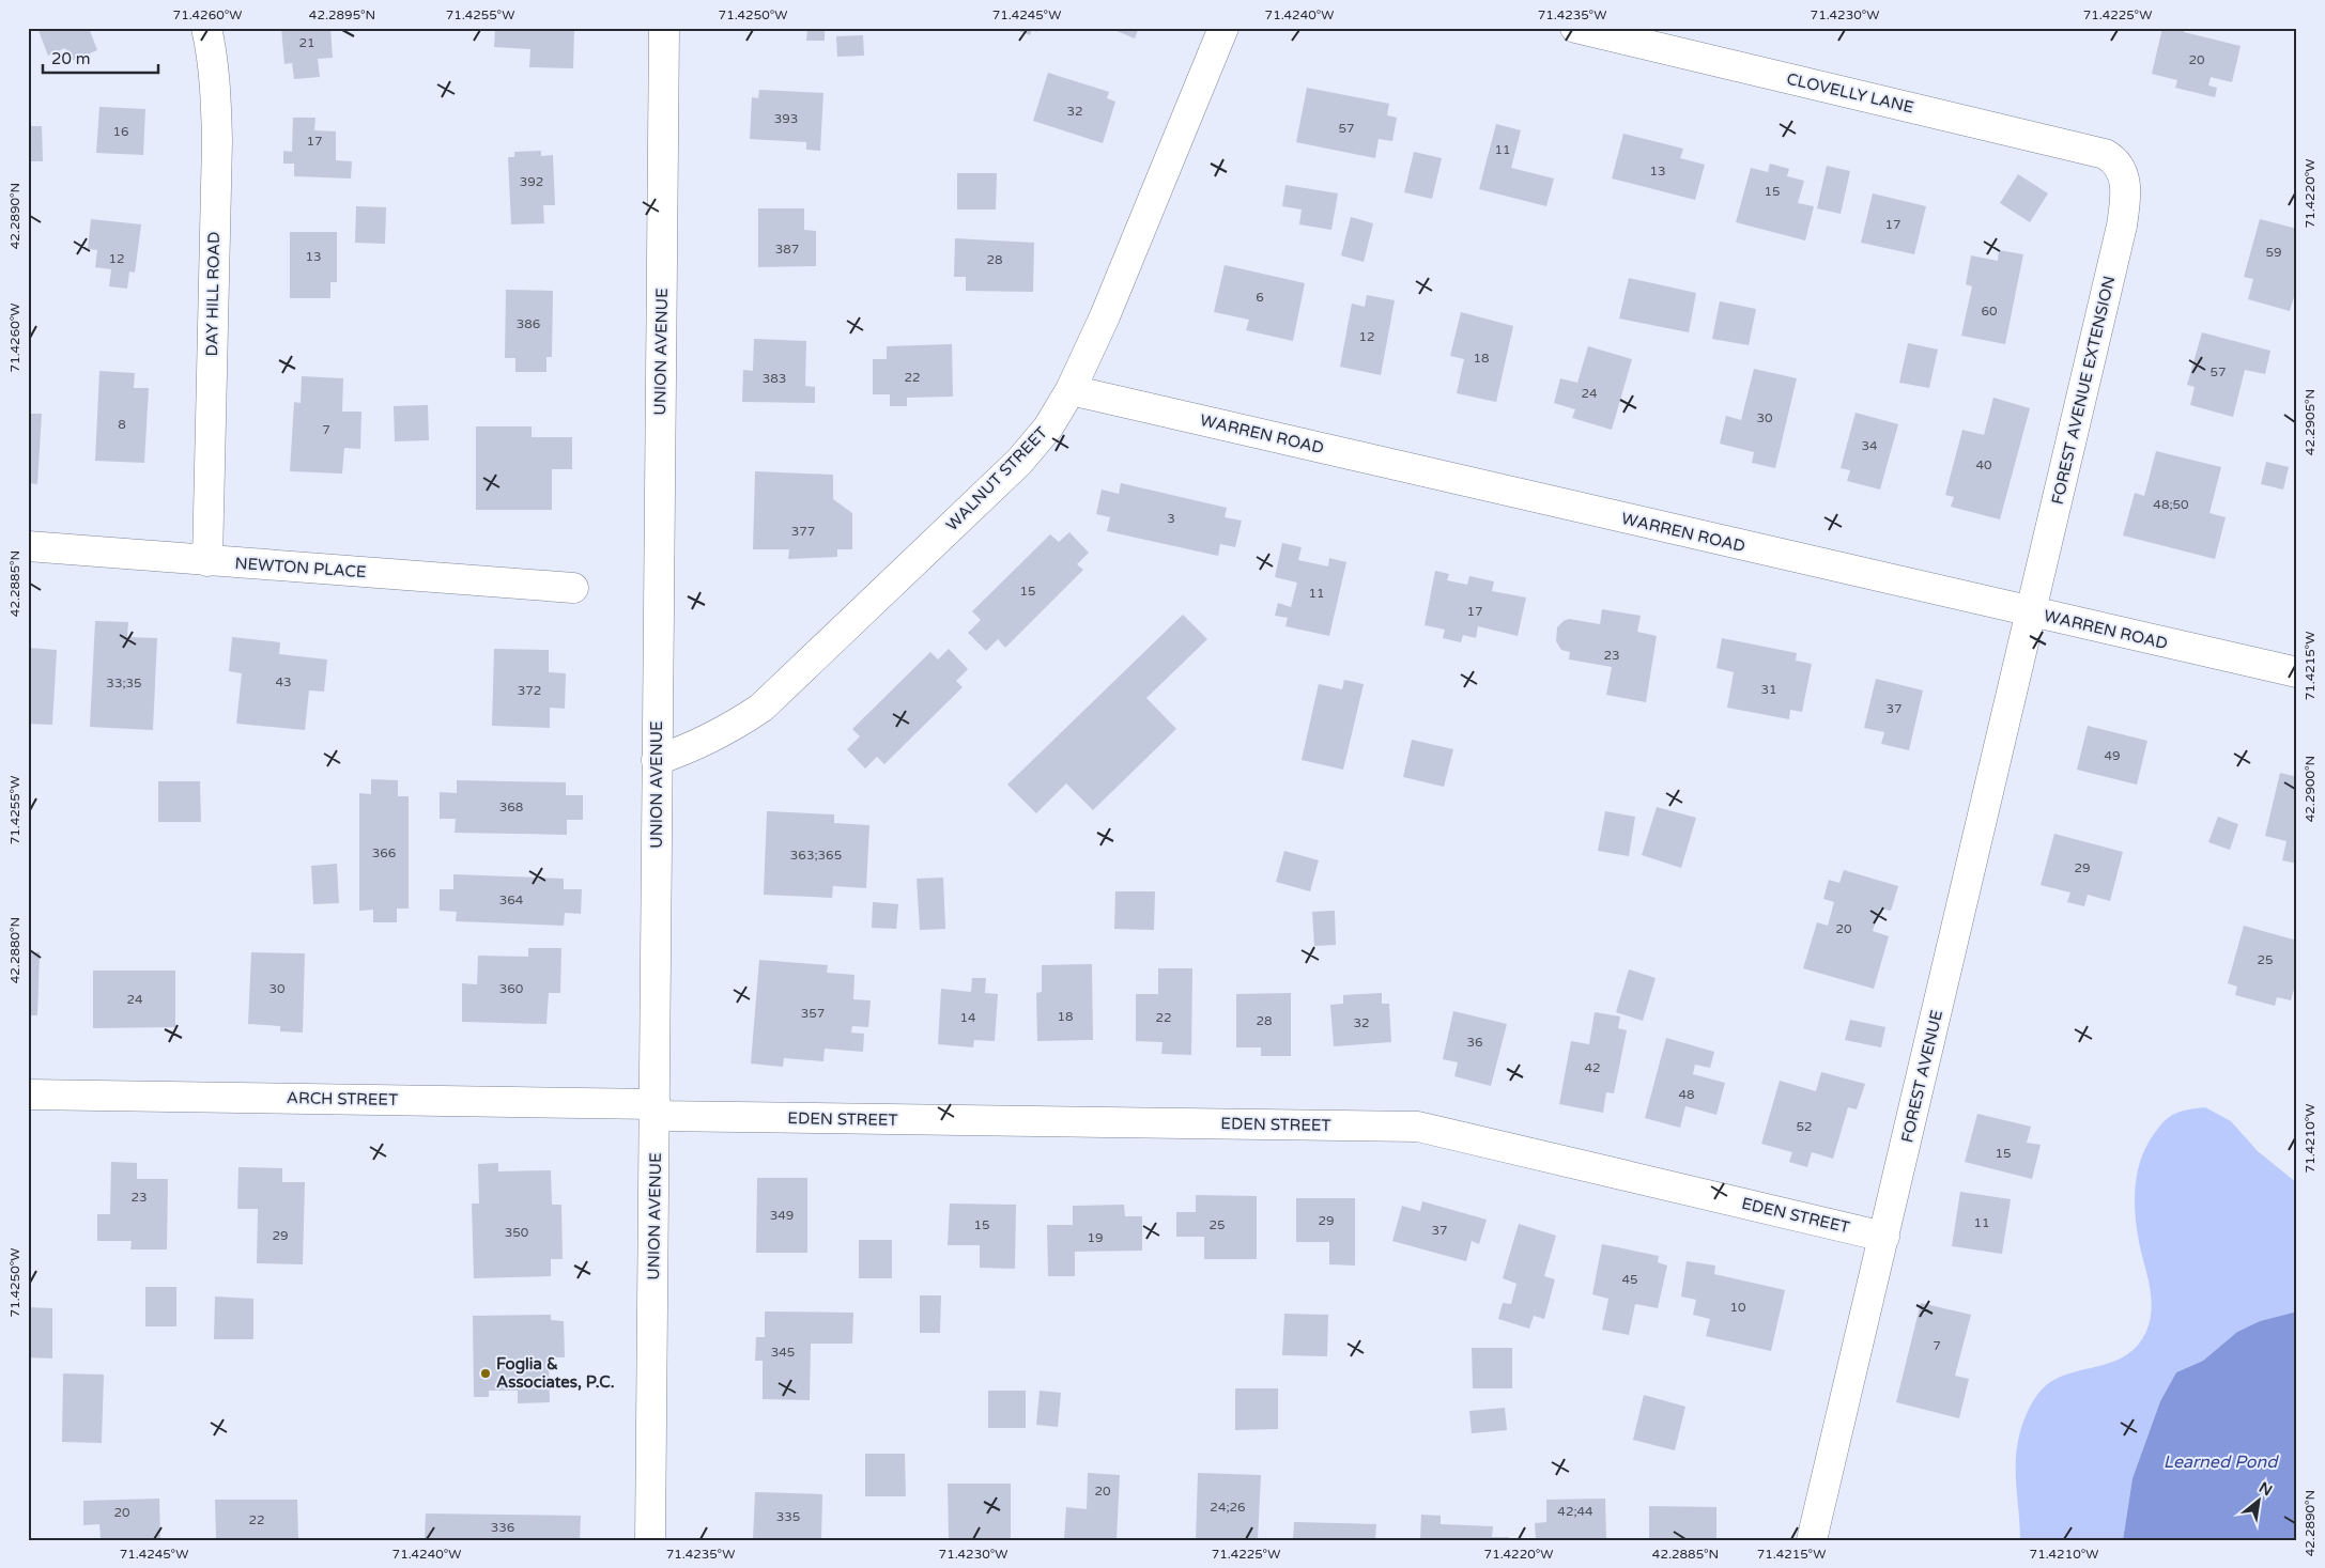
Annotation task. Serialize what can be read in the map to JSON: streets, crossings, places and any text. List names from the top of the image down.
{
  "streets": {
    "street": [
      "CLOVELLY LANE",
      "DAY HILL ROAD",
      "UNION AVENUE",
      "FOREST AVENUE EXTENSION",
      "WARREN ROAD",
      "WALNUT STREET",
      "NEWTON PLACE",
      "FOREST AVENUE",
      "ARCH STREET",
      "EDEN STREET"
    ]
  },
  "crossings": [
    ["CLOVELLY LANE", "FOREST AVENUE EXTENSION"],
    ["DAY HILL ROAD", "NEWTON PLACE"],
    ["UNION AVENUE", "WALNUT STREET"],
    ["UNION AVENUE", "ARCH STREET"],
    ["UNION AVENUE", "EDEN STREET"],
    ["FOREST AVENUE EXTENSION", "WARREN ROAD"],
    ["FOREST AVENUE EXTENSION", "FOREST AVENUE"],
    ["WARREN ROAD", "WALNUT STREET"],
    ["WARREN ROAD", "FOREST AVENUE"],
    ["FOREST AVENUE", "EDEN STREET"],
    ["ARCH STREET", "EDEN STREET"]
  ],
  "water": ["Learned Pond"],
  "places": ["Foglia & Associates, P.C."],
  "house_numbers": [
    "21",
    "20",
    "32",
    "393",
    "57",
    "16",
    "17",
    "11",
    "13",
    "392",
    "15",
    "17",
    "387",
    "59",
    "13",
    "12",
    "28",
    "6",
    "60",
    "386",
    "12",
    "18",
    "57",
    "22",
    "383",
    "24",
    "30",
    "8",
    "7",
    "34",
    "40",
    "48;50",
    "3",
    "377",
    "15",
    "11",
    "17",
    "23",
    "43",
    "33;35",
    "31",
    "372",
    "37",
    "49",
    "368",
    "366",
    "363;365",
    "29",
    "364",
    "20",
    "25",
    "30",
    "360",
    "24",
    "357",
    "18",
    "14",
    "22",
    "28",
    "32",
    "36",
    "42",
    "48",
    "52",
    "15",
    "23",
    "349",
    "29",
    "11",
    "15",
    "25",
    "37",
    "350",
    "29",
    "19",
    "45",
    "10",
    "7",
    "345",
    "20",
    "24;26",
    "42;44",
    "20",
    "335",
    "22",
    "336"
  ],
  "scale_bar": "20 m",
  "north": "top right",
  "coordinates": [
    "71.4260°W",
    "42.2895°N",
    "71.4255°W",
    "71.4250°W",
    "71.4245°W",
    "71.4240°W",
    "71.4235°W",
    "71.4230°W",
    "71.4225°W",
    "71.4220°W",
    "42.2890°N",
    "42.2905°N",
    "42.2885°N",
    "71.4215°W",
    "42.2900°N",
    "42.2880°N",
    "71.4210°W"
  ]
}
